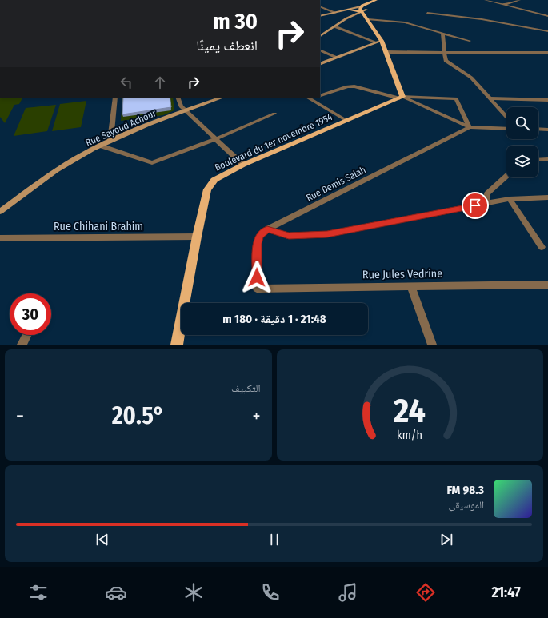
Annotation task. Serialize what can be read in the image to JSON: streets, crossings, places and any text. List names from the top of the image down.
{
  "streets": {
    "main road": ["Rue Sayoud Achour", "Boulevard du 1er novembre 1954"],
    "street": ["Rue Demis Salah", "Rue Chihani Brahim", "Rue Jules Vedrine"]
  },
  "crossings": [
    ["Boulevard du 1er novembre 1954", "Rue Chihani Brahim"],
    ["Rue Demis Salah", "Rue Jules Vedrine"]
  ],
  "page": {
    "turn": ["30 m", "انعطف يمينًا"],
    "limit": "30",
    "trip": "21:48 · 1 دقيقة · 180 m",
    "tile": "التكييف",
    "heat": ["−", "20.5°", "+"],
    "song": ["98.3 FM", "الموسيقى"],
    "tabs": "21:47",
    "gauge": ["24", "km/h"]
  }
}
